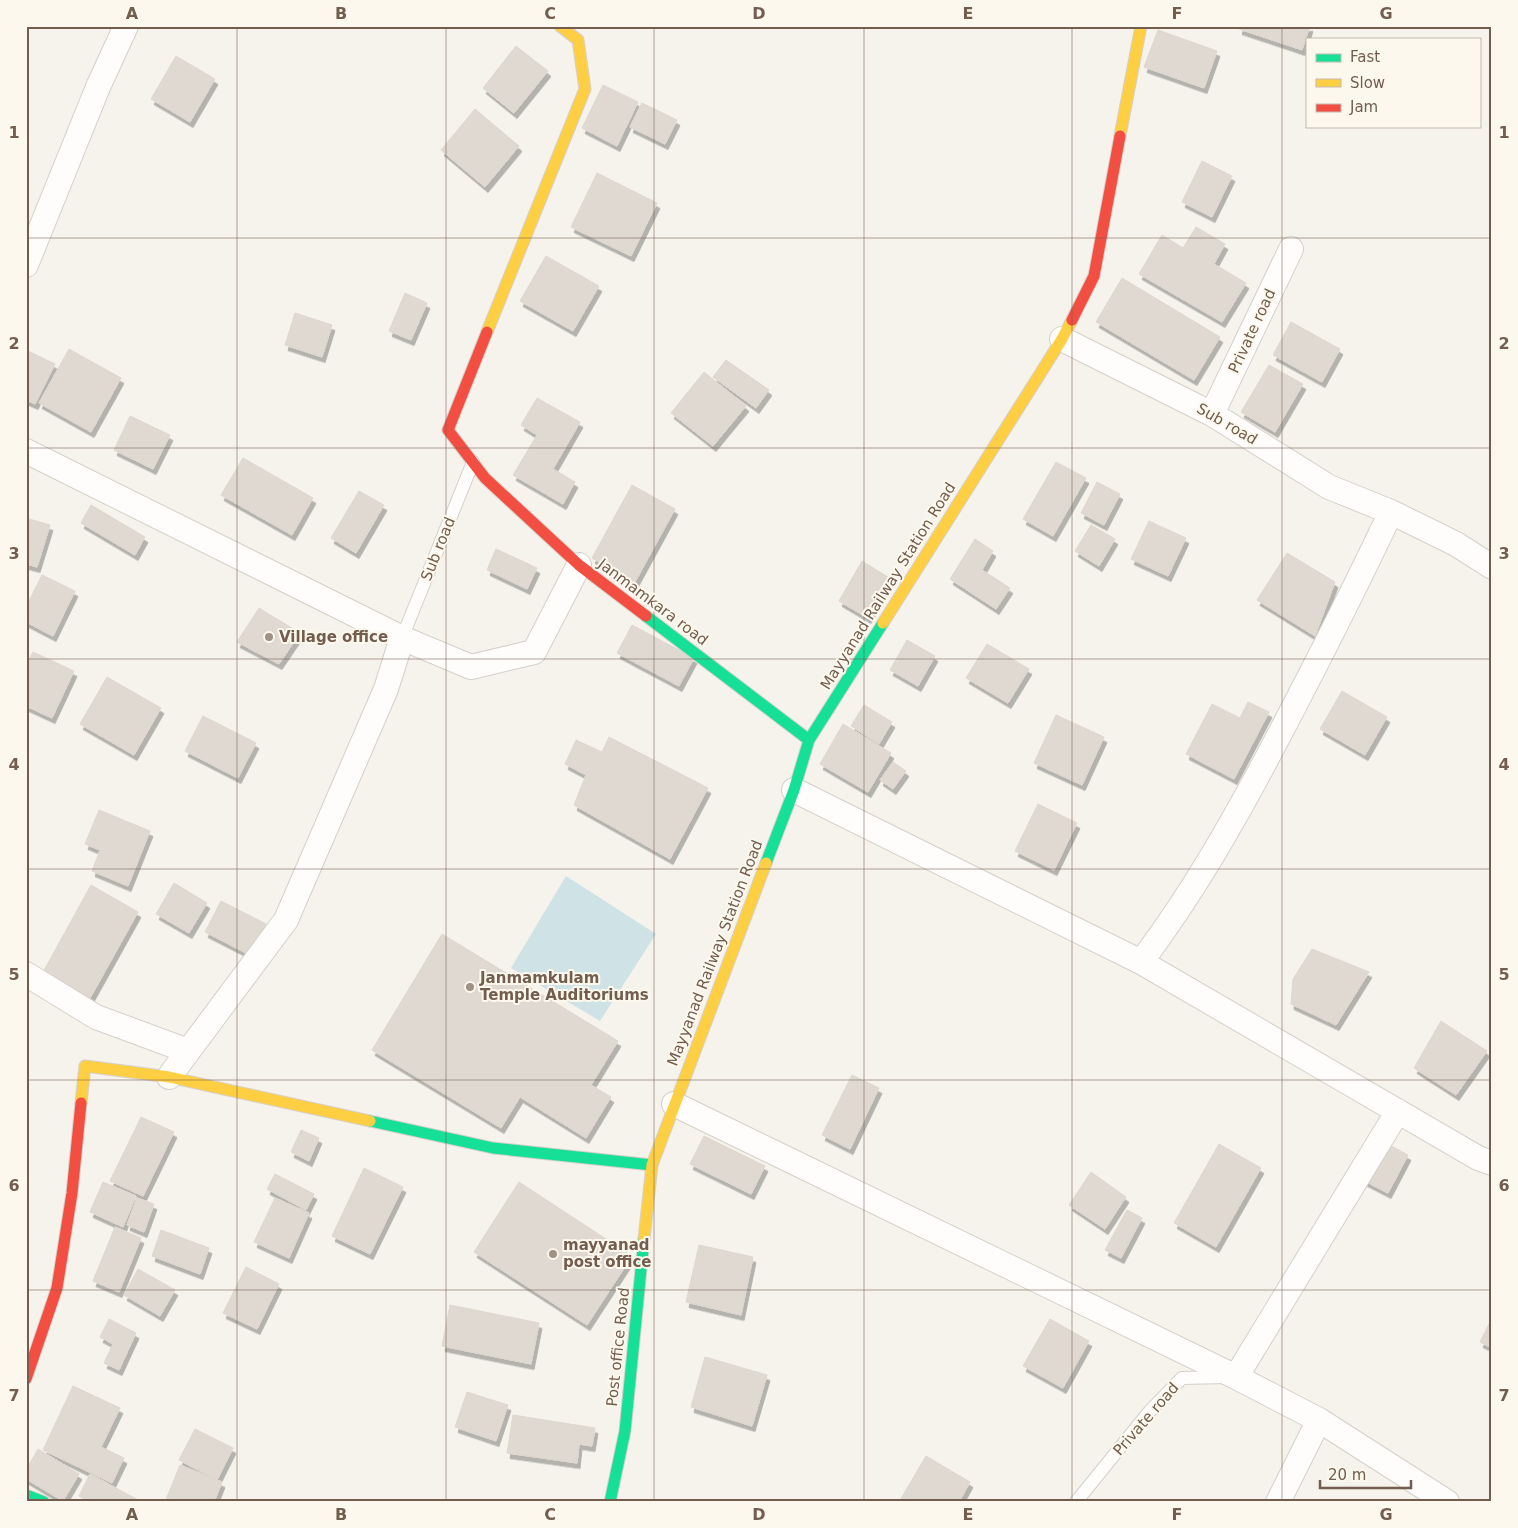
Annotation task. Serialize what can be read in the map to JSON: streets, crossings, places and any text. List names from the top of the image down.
{
  "streets": {
    "street": [
      "Private road",
      "Sub road",
      "Mayyanad Railway Station Road",
      "Janmamkara road",
      "Post office Road"
    ]
  },
  "crossings": [
    ["Private road", "Sub road"],
    ["Sub road", "Mayyanad Railway Station Road"],
    ["Sub road", "Janmamkara road"],
    ["Mayyanad Railway Station Road", "Janmamkara road"],
    ["Mayyanad Railway Station Road", "Post office Road"]
  ],
  "places": ["Village office", "Janmamkulam Temple Auditoriums", "mayyanad post office"],
  "legend": ["Fast", "Slow", "Jam"],
  "scale_bar": "20 m",
  "grid": {
    "columns": [
      "A",
      "B",
      "C",
      "D",
      "E",
      "F",
      "G"
    ],
    "rows": [
      "1",
      "2",
      "3",
      "4",
      "5",
      "6",
      "7"
    ]
  }
}
